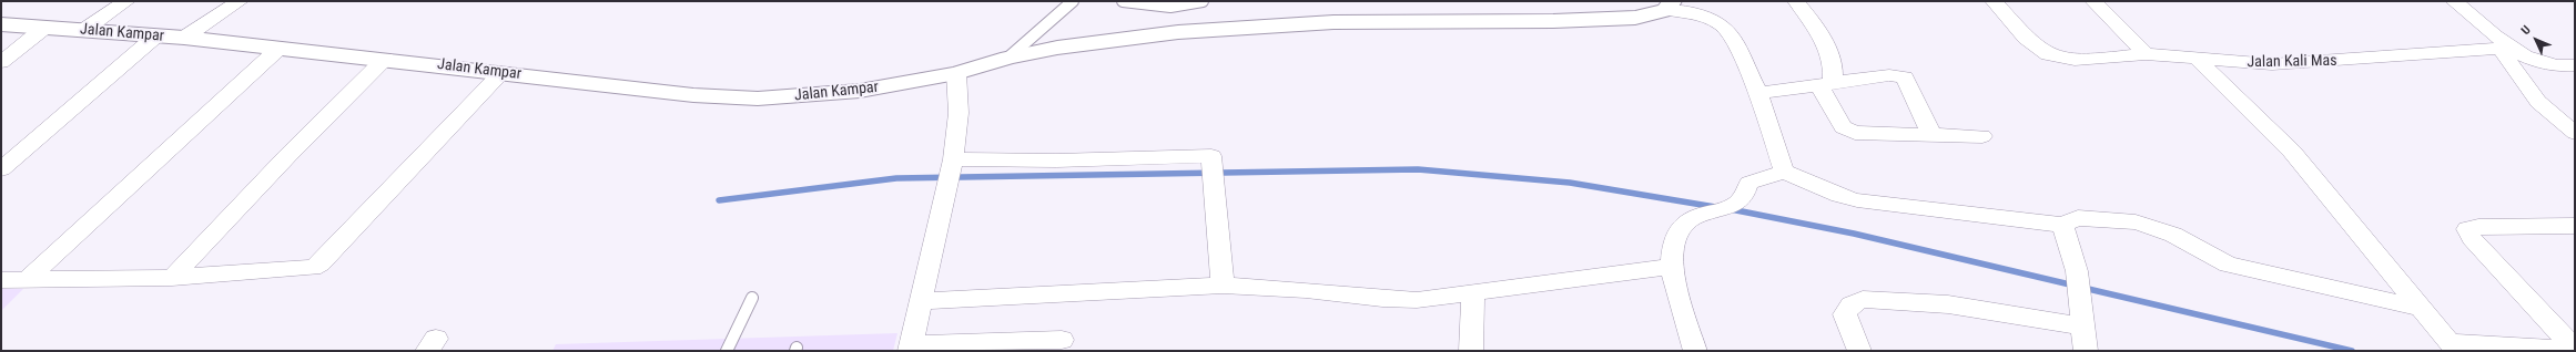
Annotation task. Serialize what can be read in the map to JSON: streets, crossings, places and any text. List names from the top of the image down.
{
  "streets": {
    "street": ["Jalan Kampar", "Jalan Kali Mas"]
  },
  "north": "top left"
}
